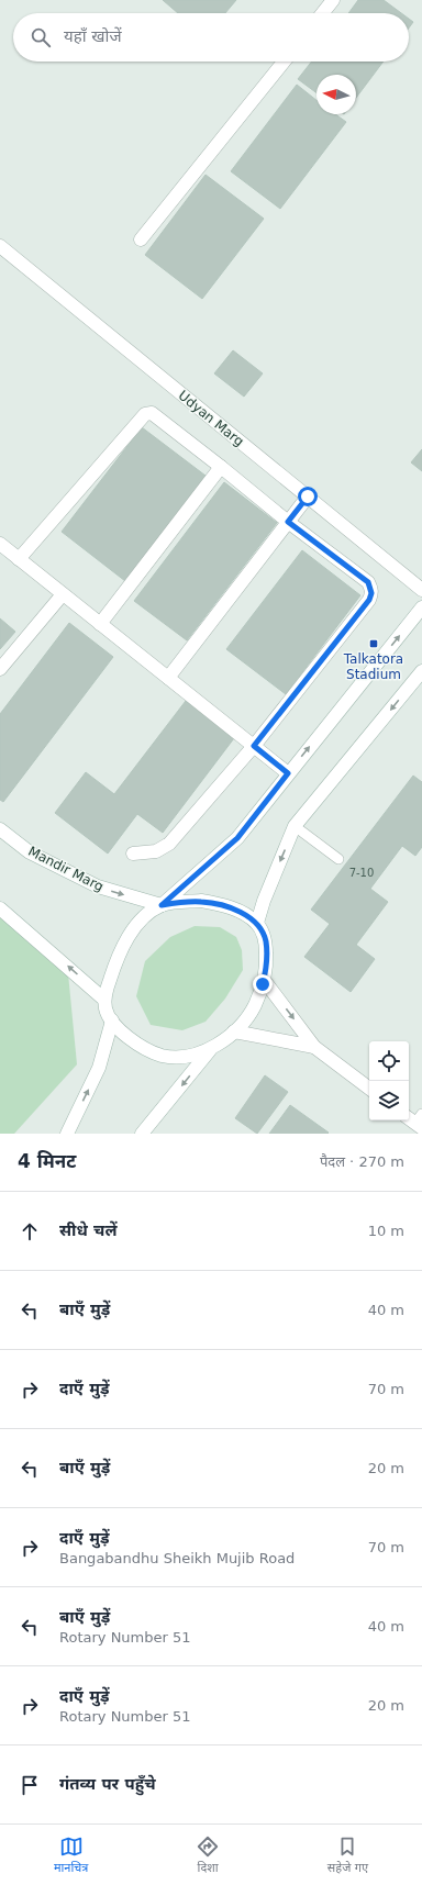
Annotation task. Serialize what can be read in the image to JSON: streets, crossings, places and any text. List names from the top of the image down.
{
  "streets": {
    "street": ["Udyan Marg", "Mandir Marg"]
  },
  "places": {
    "transit": ["Talkatora Stadium"]
  },
  "house_numbers": ["7-10"],
  "north": "left",
  "page": {
    "search": "यहाँ खोजें",
    "heading": ["4 मिनट", "पैदल · 270 m"],
    "list": [
      ["सीधे चलें", "10 m"],
      ["बाएँ मुड़ें", "40 m"],
      ["दाएँ मुड़ें", "70 m"],
      ["बाएँ मुड़ें", "20 m"],
      ["दाएँ मुड़ें", "Bangabandhu Sheikh Mujib Road", "70 m"],
      ["बाएँ मुड़ें", "Rotary Number 51", "40 m"],
      ["दाएँ मुड़ें", "Rotary Number 51", "20 m"],
      "गंतव्य पर पहुँचे"
    ],
    "nav": ["मानचित्र", "दिशा", "सहेजे गए"]
  }
}
